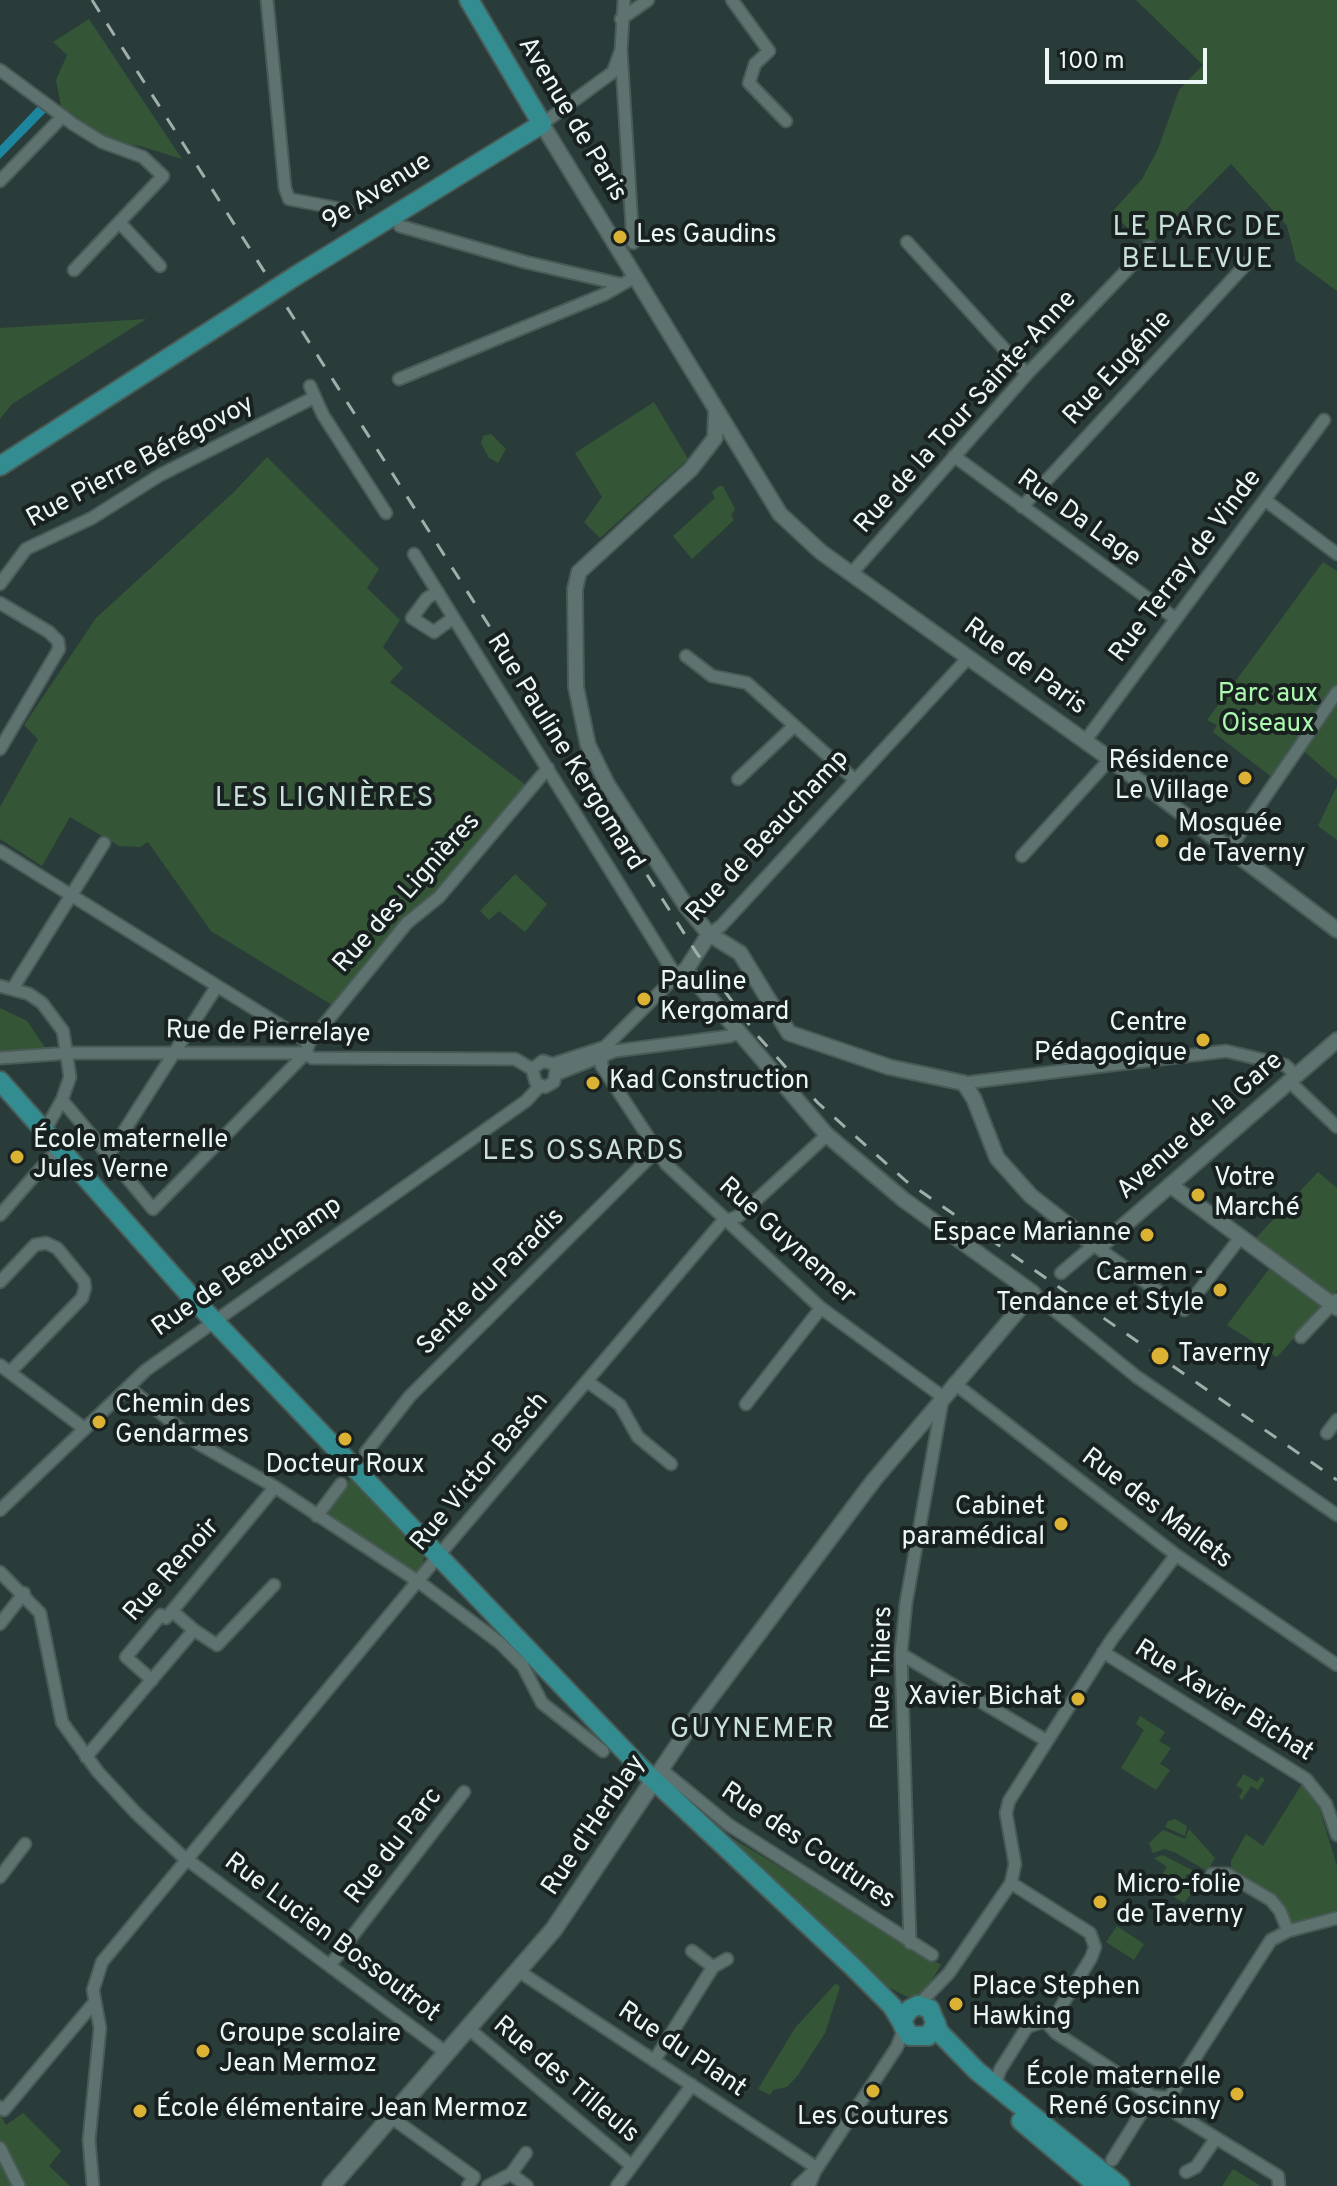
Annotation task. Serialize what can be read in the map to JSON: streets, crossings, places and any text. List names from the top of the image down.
{
  "streets": {
    "main road": ["Avenue de Paris", "9e Avenue", "Rue d'Herblay"],
    "street": [
      "Rue Eugénie",
      "Rue de la Tour Sainte-Anne",
      "Rue Pierre Bérégovoy",
      "Rue Da Lage",
      "Rue Terray de Vinde",
      "Rue de Paris",
      "Rue Pauline Kergomard",
      "Rue de Beauchamp",
      "Rue des Lignières",
      "Rue de Pierrelaye",
      "Avenue de la Gare",
      "Rue Guynemer",
      "Sente du Paradis",
      "Rue Victor Basch",
      "Rue des Mallets",
      "Rue Renoir",
      "Rue Thiers",
      "Rue Xavier Bichat",
      "Rue du Parc",
      "Rue des Coutures",
      "Rue Lucien Bossoutrot",
      "Rue du Plant",
      "Rue des Tilleuls"
    ]
  },
  "crossings": [
    ["Avenue de Paris", "9e Avenue"],
    ["Avenue de Paris", "Rue de Paris"],
    ["Rue Eugénie", "Rue Da Lage"],
    ["Rue de la Tour Sainte-Anne", "Rue Da Lage"],
    ["Rue de la Tour Sainte-Anne", "Rue de Paris"],
    ["Rue Da Lage", "Rue Terray de Vinde"],
    ["Rue Terray de Vinde", "Rue de Paris"],
    ["Rue de Paris", "Rue de Beauchamp"],
    ["Rue Pauline Kergomard", "Rue de Beauchamp"],
    ["Rue Pauline Kergomard", "Rue des Lignières"],
    ["Rue de Beauchamp", "Rue de Pierrelaye"],
    ["Rue de Beauchamp", "Rue Guynemer"],
    ["Rue des Lignières", "Rue de Pierrelaye"],
    ["Rue Guynemer", "Sente du Paradis"],
    ["Rue Guynemer", "Rue Victor Basch"],
    ["Rue Guynemer", "Rue Thiers"],
    ["Rue Guynemer", "Rue d'Herblay"],
    ["Rue Victor Basch", "Rue Lucien Bossoutrot"],
    ["Rue des Mallets", "Rue d'Herblay"],
    ["Rue Thiers", "Rue d'Herblay"],
    ["Rue Thiers", "Rue des Coutures"],
    ["Rue d'Herblay", "Rue des Coutures"],
    ["Rue d'Herblay", "Rue Lucien Bossoutrot"],
    ["Rue d'Herblay", "Rue du Plant"],
    ["Rue d'Herblay", "Rue des Tilleuls"],
    ["Rue du Parc", "Rue Lucien Bossoutrot"]
  ],
  "districts": [
    "LE PARC DE BELLEVUE",
    "LES LIGNIÈRES",
    "LES OSSARDS",
    "GUYNEMER"
  ],
  "parks": ["Parc aux Oiseaux"],
  "places": [
    "Les Gaudins",
    "Résidence Le Village",
    "Mosquée de Taverny",
    "Pauline Kergomard",
    "Centre Pédagogique",
    "Kad Construction",
    "École maternelle Jules Verne",
    "Votre Marché",
    "Espace Marianne",
    "Carmen - Tendance et Style",
    "Taverny",
    "Chemin des Gendarmes",
    "Docteur Roux",
    "Cabinet paramédical",
    "Xavier Bichat",
    "Micro-folie de Taverny",
    "Place Stephen Hawking",
    "Groupe scolaire Jean Mermoz",
    "Les Coutures",
    "École maternelle René Goscinny",
    "École élémentaire Jean Mermoz"
  ],
  "scale_bar": "100 m"
}
